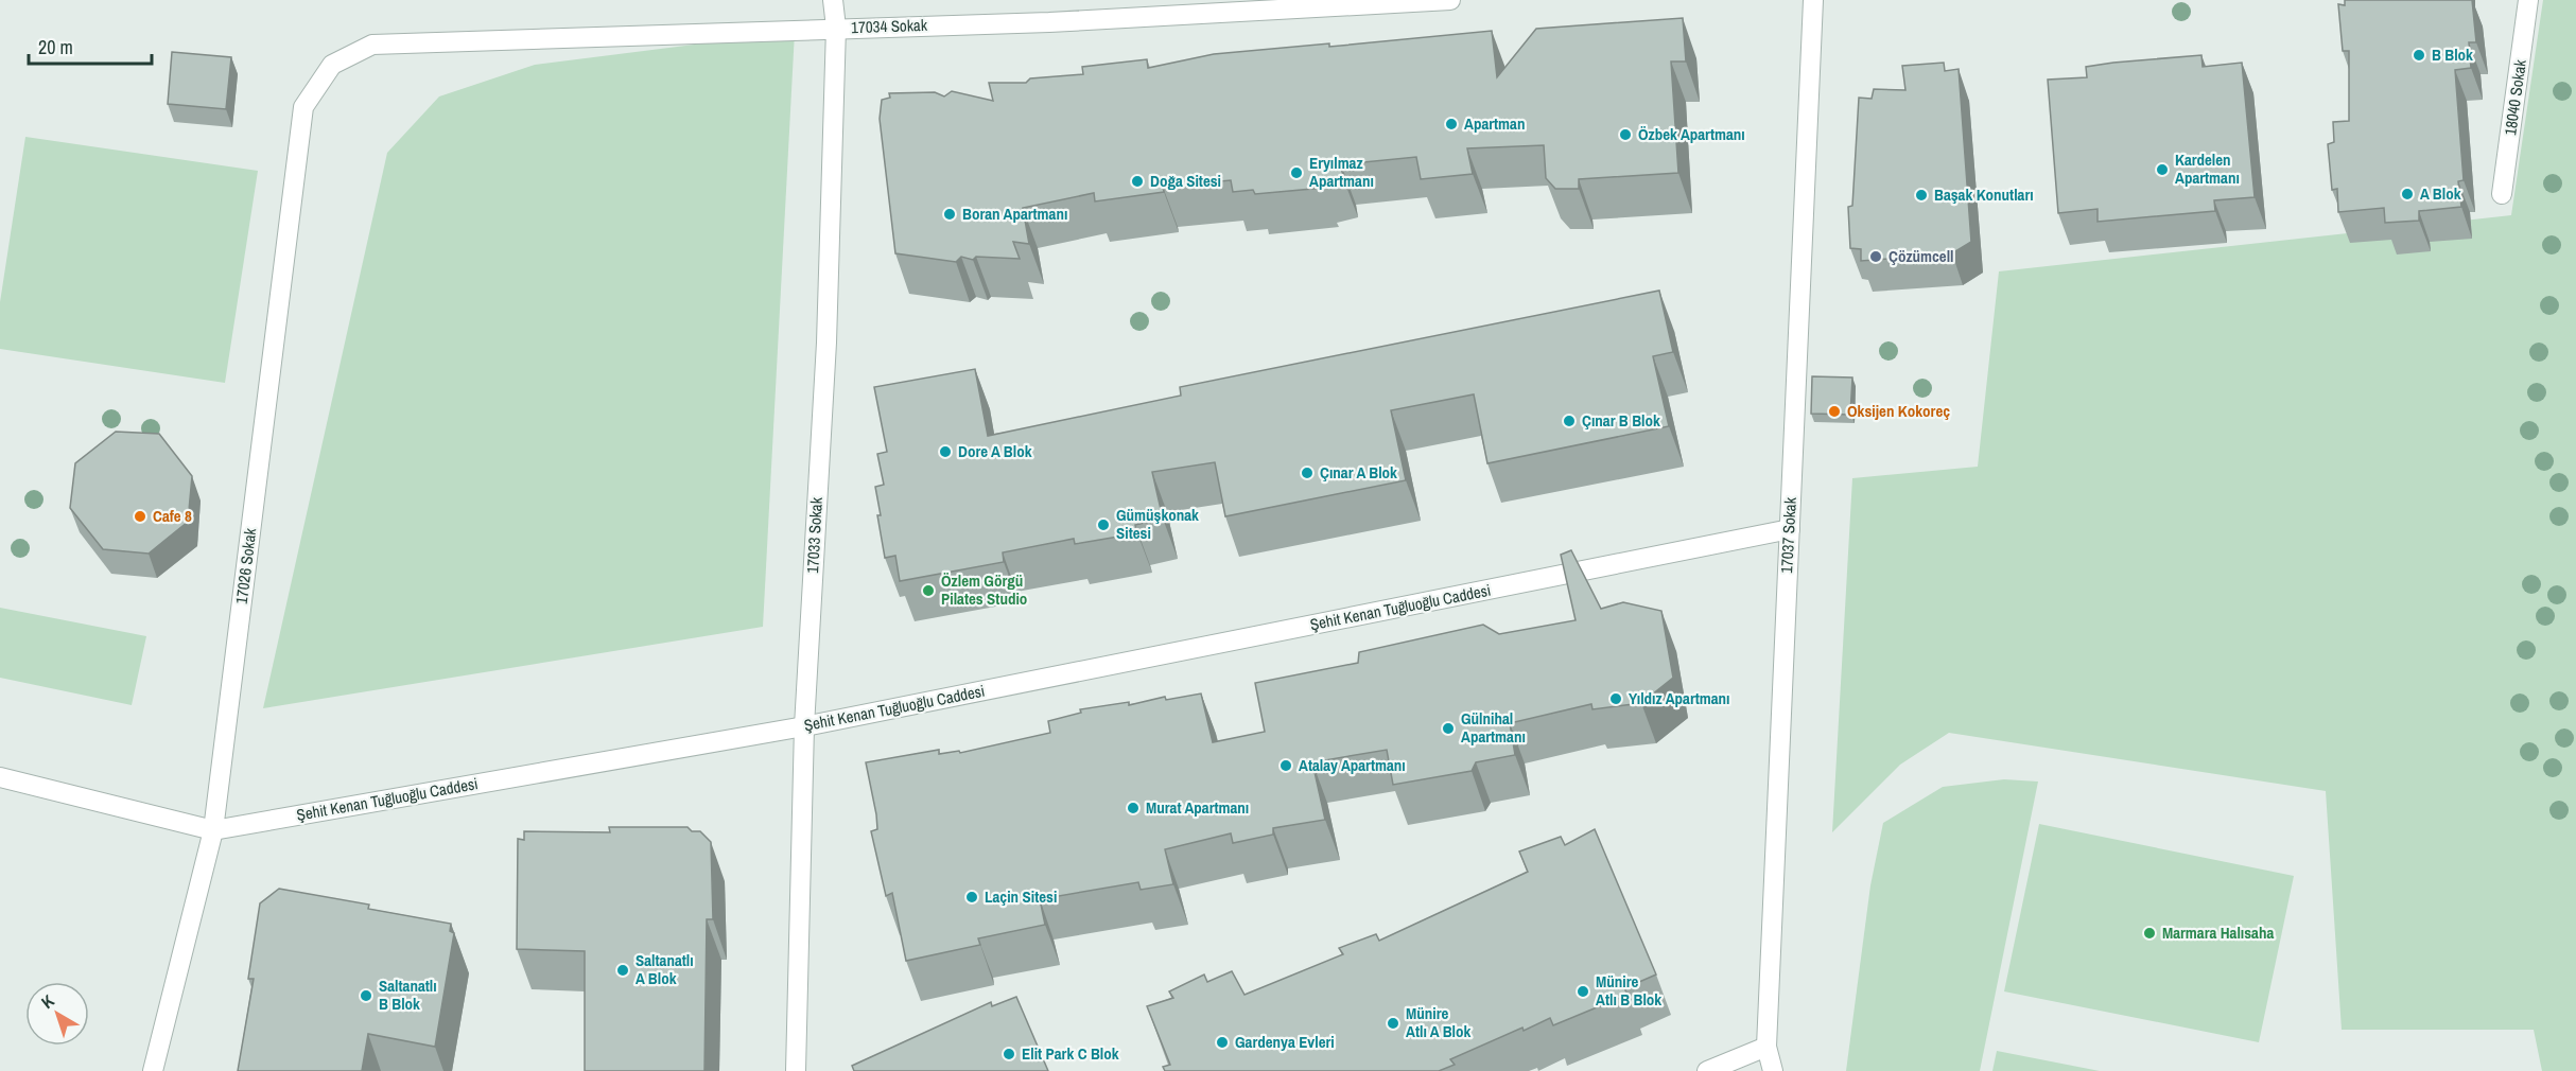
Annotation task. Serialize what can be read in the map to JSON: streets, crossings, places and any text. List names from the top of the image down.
{
  "streets": {
    "street": [
      "17034 Sokak",
      "18040 Sokak",
      "17033 Sokak",
      "17037 Sokak",
      "17026 Sokak",
      "Şehit Kenan Tuğluoğlu Caddesi"
    ]
  },
  "crossings": [
    ["17034 Sokak", "17033 Sokak"],
    ["17034 Sokak", "17026 Sokak"],
    ["17033 Sokak", "Şehit Kenan Tuğluoğlu Caddesi"],
    ["17037 Sokak", "Şehit Kenan Tuğluoğlu Caddesi"],
    ["17026 Sokak", "Şehit Kenan Tuğluoğlu Caddesi"]
  ],
  "places": [
    "B Blok",
    "Apartman",
    "Özbek Apartmanı",
    "Kardelen Apartmanı",
    "Eryılmaz Apartmanı",
    "Doğa Sitesi",
    "A Blok",
    "Başak Konutları",
    "Boran Apartmanı",
    "Çözümcell",
    "Oksijen Kokoreç",
    "Çınar B Blok",
    "Dore A Blok",
    "Çınar A Blok",
    "Cafe 8",
    "Gümüşkonak Sitesi",
    "Özlem Görgü Pilates Studio",
    "Yıldız Apartmanı",
    "Gülnihal Apartmanı",
    "Atalay Apartmanı",
    "Murat Apartmanı",
    "Laçin Sitesi",
    "Marmara Halısaha",
    "Saltanatlı A Blok",
    "Münire Atlı B Blok",
    "Saltanatlı B Blok",
    "Münire Atlı A Blok",
    "Gardenya Evleri",
    "Elit Park C Blok"
  ],
  "scale_bar": "20 m",
  "north": "top left"
}
